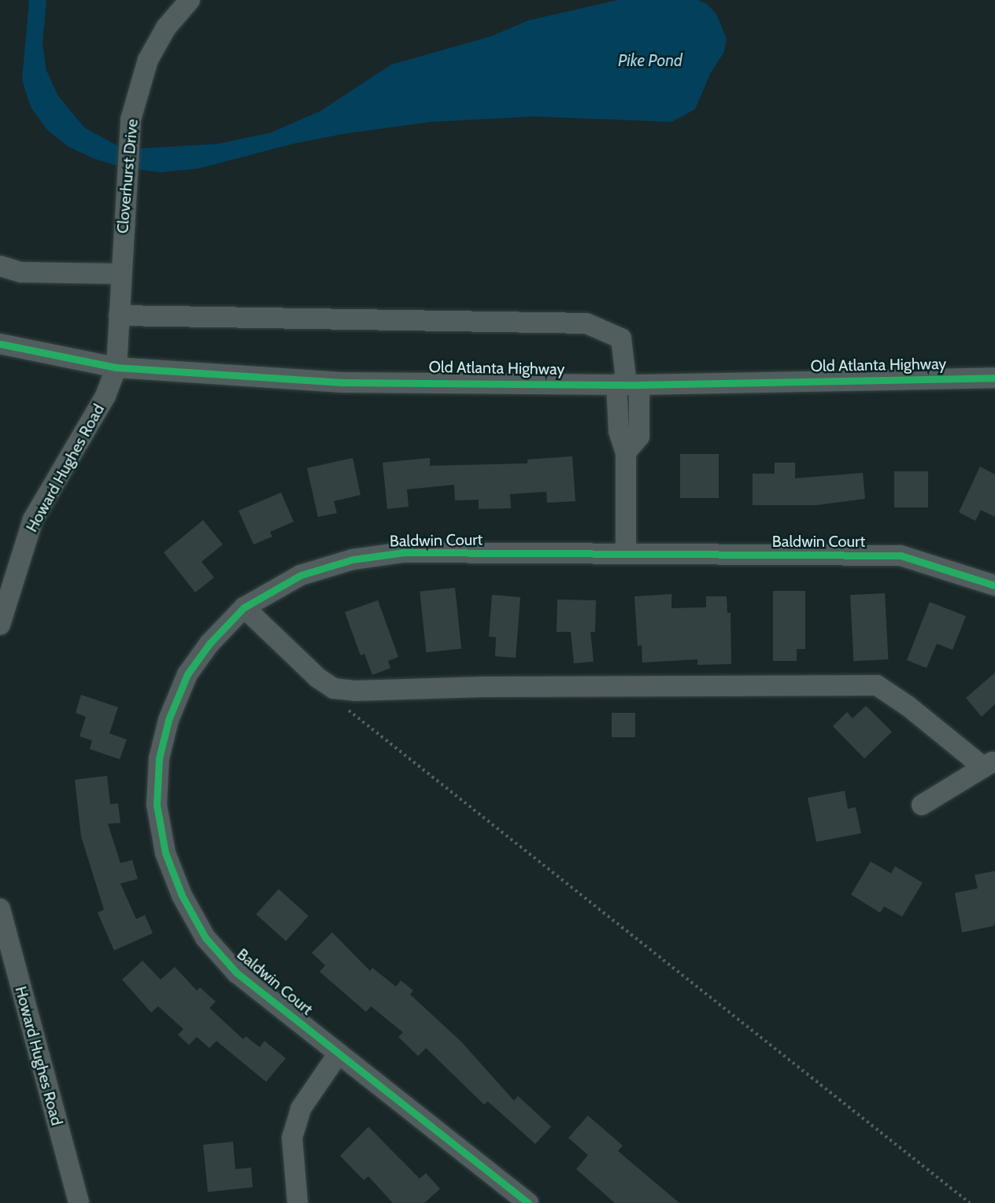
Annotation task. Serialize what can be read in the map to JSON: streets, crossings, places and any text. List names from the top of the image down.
{
  "streets": {
    "street": [
      "Cloverhurst Drive",
      "Old Atlanta Highway",
      "Howard Hughes Road",
      "Baldwin Court"
    ]
  },
  "crossings": [
    ["Cloverhurst Drive", "Old Atlanta Highway"],
    ["Cloverhurst Drive", "Howard Hughes Road"],
    ["Old Atlanta Highway", "Howard Hughes Road"]
  ],
  "water": ["Pike Pond"]
}
